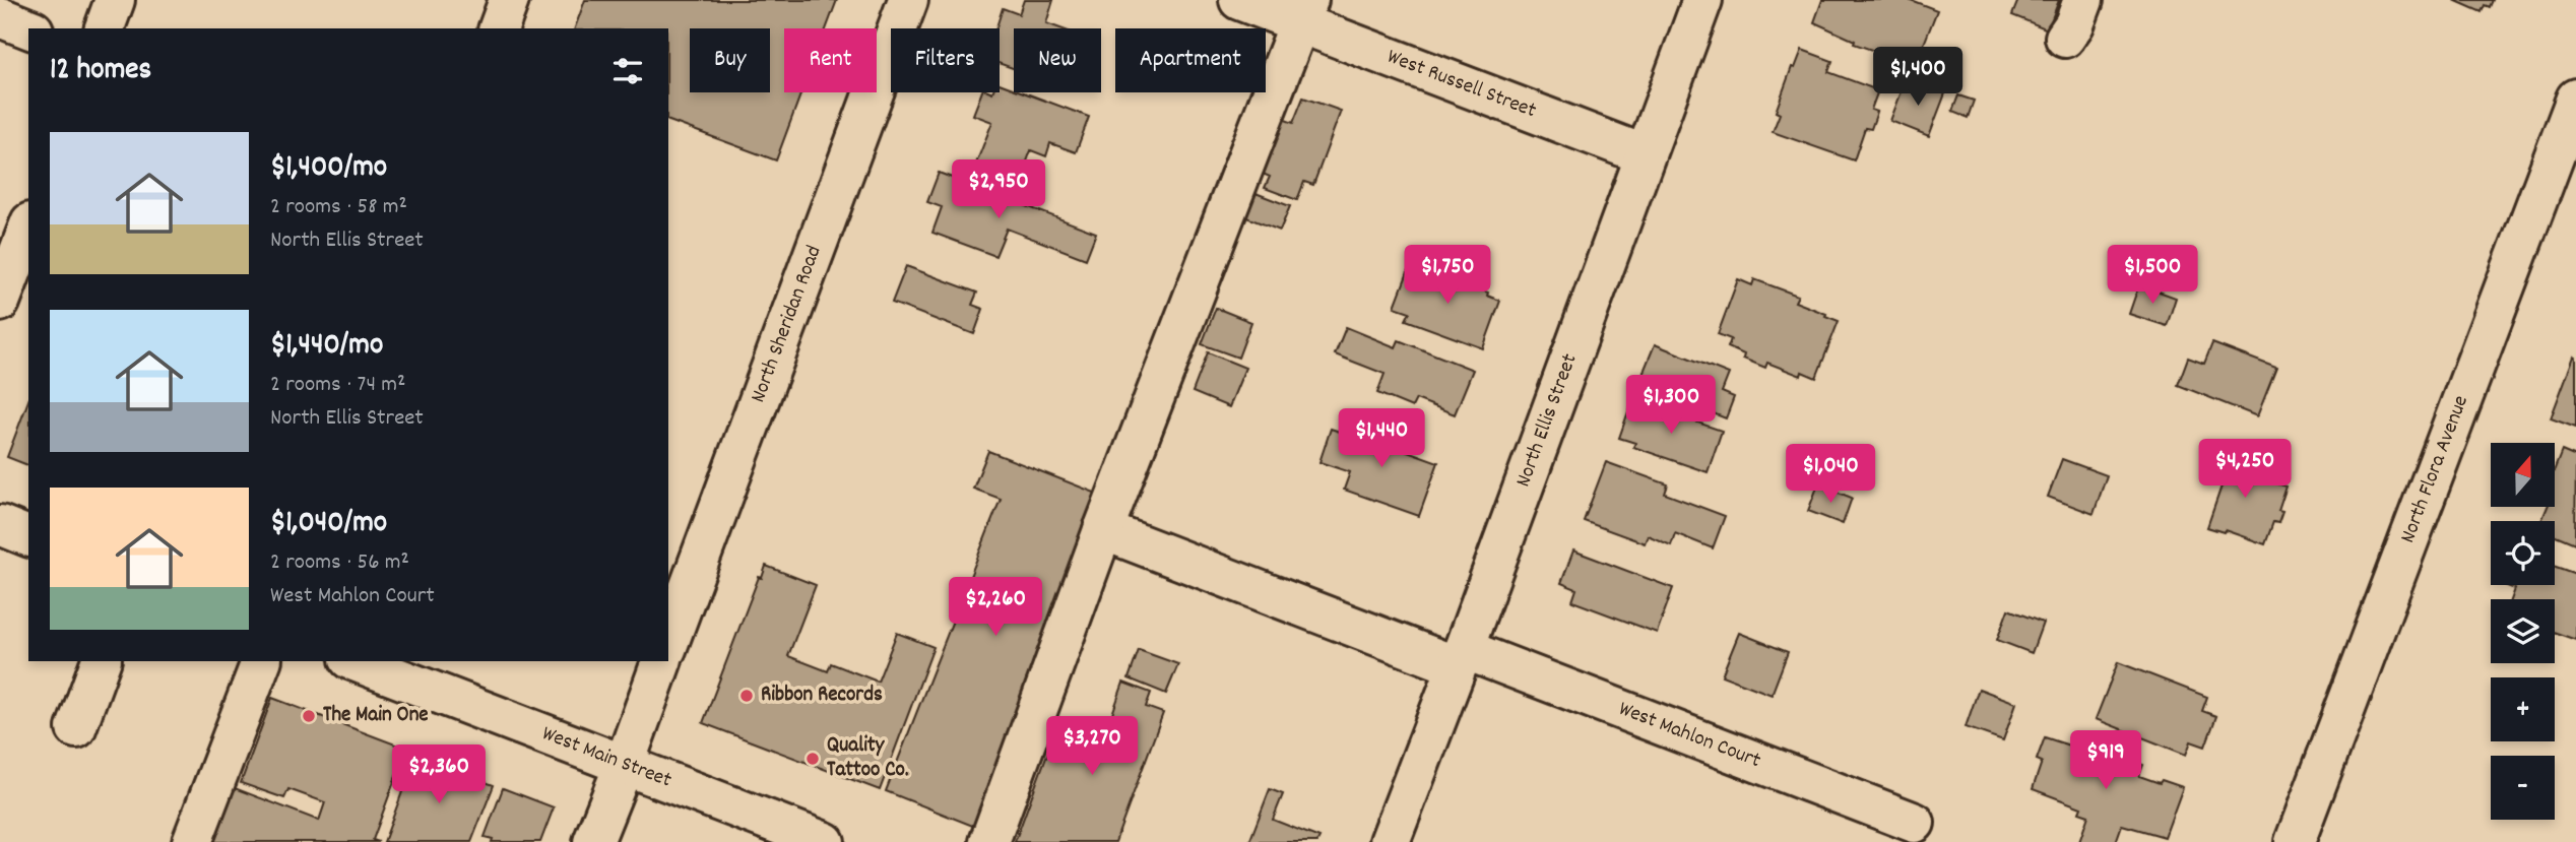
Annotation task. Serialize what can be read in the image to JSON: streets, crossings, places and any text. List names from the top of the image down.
{
  "streets": {
    "street": [
      "West Russell Street",
      "North Sheridan Road",
      "North Ellis Street",
      "North Flora Avenue",
      "West Mahlon Court",
      "West Main Street"
    ]
  },
  "crossings": [
    ["West Russell Street", "North Ellis Street"],
    ["North Ellis Street", "West Mahlon Court"]
  ],
  "places": ["Ribbon Records", "The Main One", "Quality Tattoo Co."],
  "north": "top",
  "page": {
    "chip": [
      "Buy",
      "Rent",
      "Filters",
      "New",
      "Apartment"
    ],
    "heading": "12 homes",
    "price": [
      "$1,400",
      "$2,950",
      "$1,750",
      "$1,500",
      "$1,300",
      "$1,440",
      "$4,250",
      "$1,040",
      "$2,260",
      "$3,270",
      "$919",
      "$2,360"
    ],
    "list": [
      {
        "name": "$1,400/mo",
        "note": "2 rooms · 58 m² · North Ellis Street"
      },
      {
        "name": "$1,440/mo",
        "note": "2 rooms · 74 m² · North Ellis Street"
      },
      {
        "name": "$1,040/mo",
        "note": "2 rooms · 56 m² · West Mahlon Court"
      }
    ],
    "map_buttons": ["+", "−"]
  }
}
